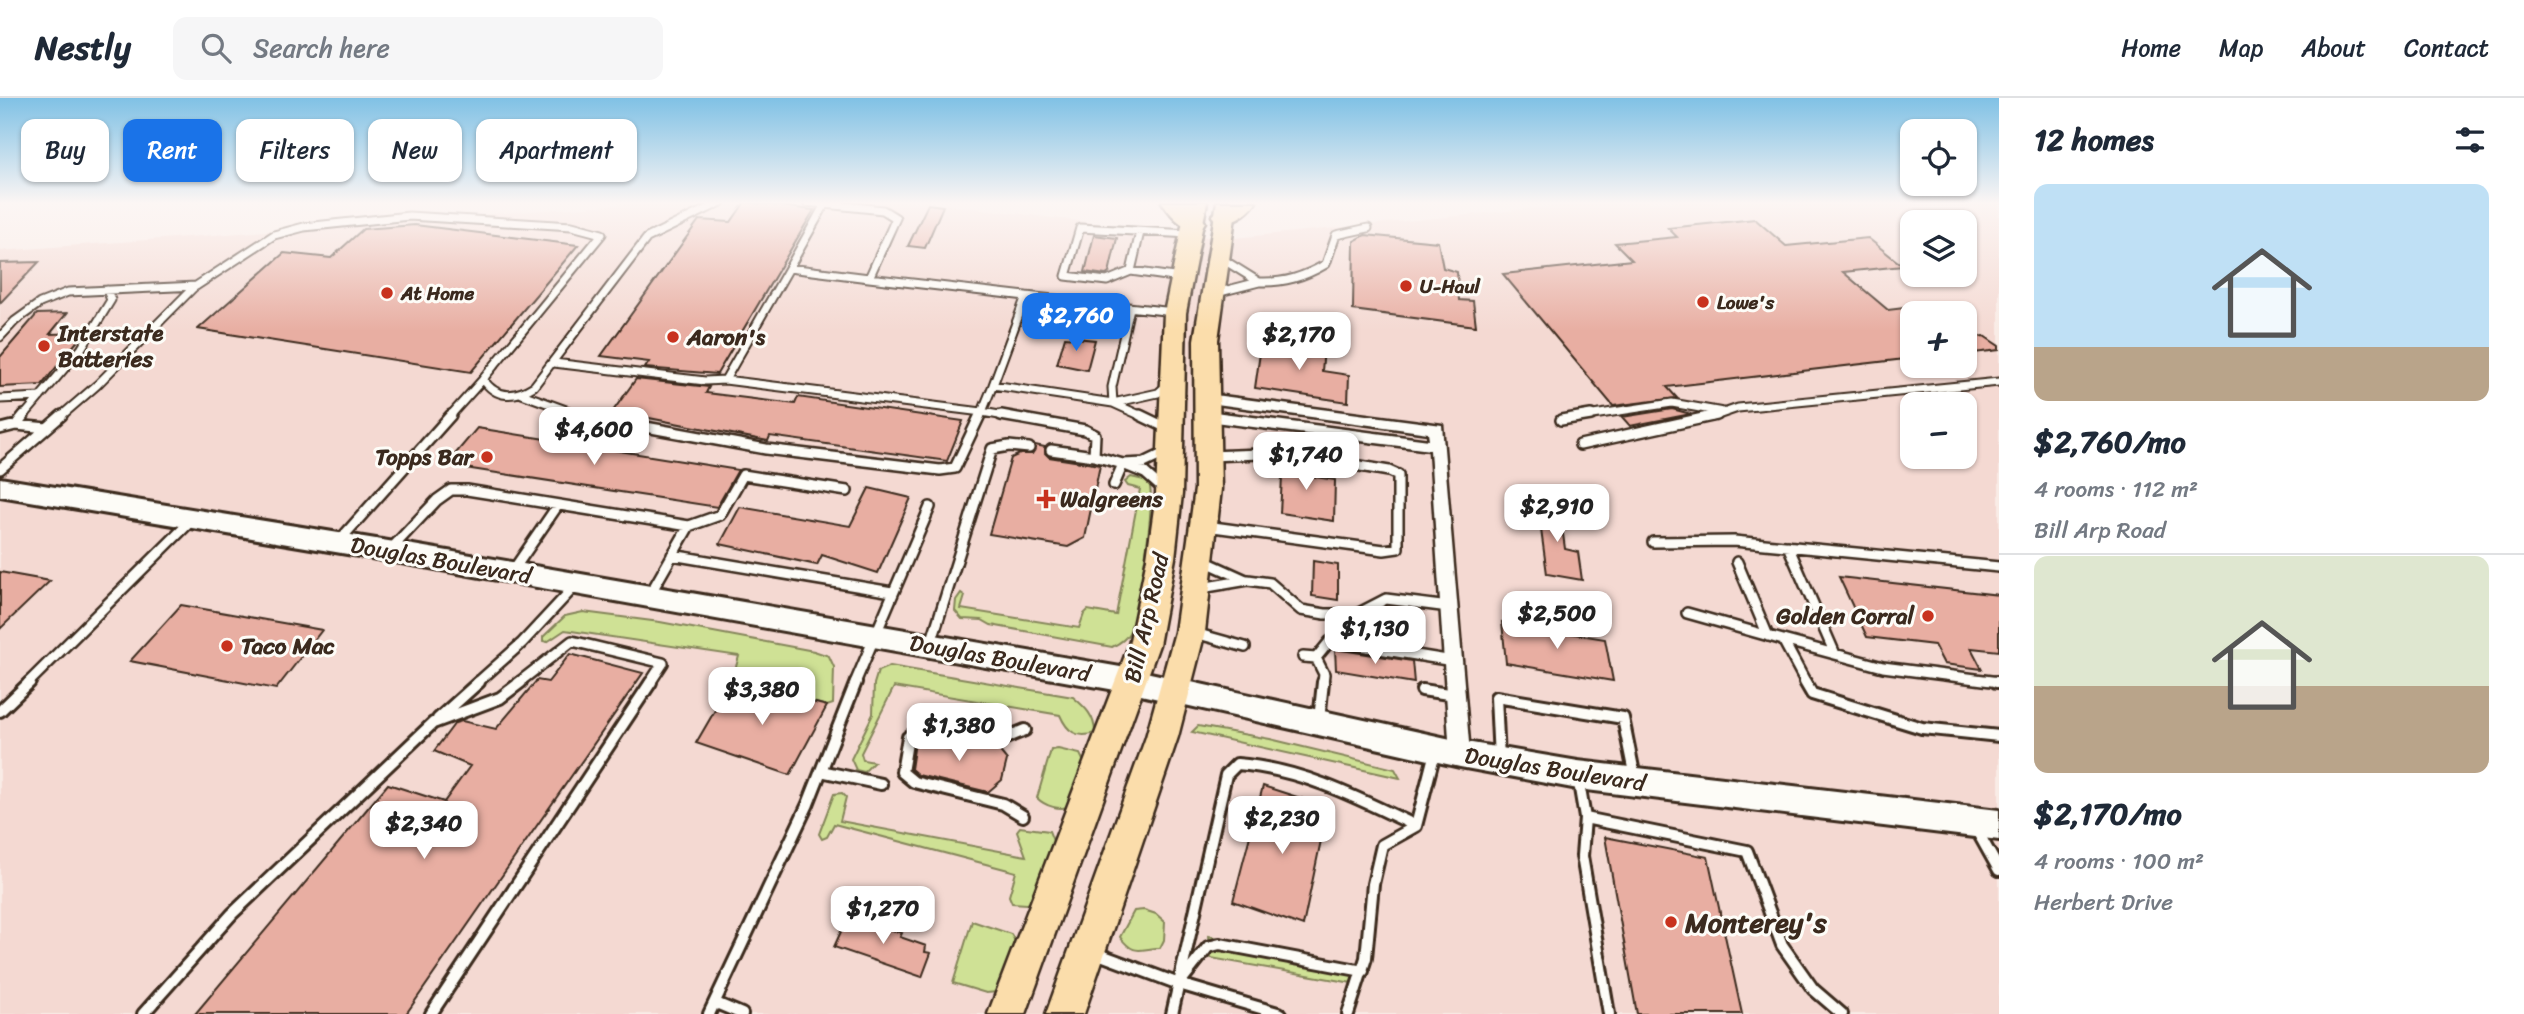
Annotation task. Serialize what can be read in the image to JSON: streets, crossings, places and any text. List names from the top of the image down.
{
  "streets": {
    "main road": ["Douglas Boulevard", "Bill Arp Road"]
  },
  "crossings": [
    ["Douglas Boulevard", "Bill Arp Road"]
  ],
  "places": {
    "other": [
      "U-Haul",
      "At Home",
      "Lowe's",
      "Aaron's",
      "Interstate Batteries",
      "Topps Bar",
      "Golden Corral",
      "Taco Mac",
      "Monterey's"
    ],
    "health": ["Walgreens"]
  },
  "page": {
    "header": "Nestly",
    "search": "Search here",
    "nav": [
      "Home",
      "Map",
      "About",
      "Contact"
    ],
    "heading": "12 homes",
    "map_buttons": ["+", "−"],
    "chip": [
      "Buy",
      "Rent",
      "Filters",
      "New",
      "Apartment"
    ],
    "list": [
      {
        "name": "$2,760/mo",
        "note": "4 rooms · 112 m² · Bill Arp Road"
      },
      {
        "name": "$2,170/mo",
        "note": "4 rooms · 100 m² · Herbert Drive"
      }
    ],
    "price": [
      "$2,760",
      "$2,170",
      "$4,600",
      "$1,740",
      "$2,910",
      "$2,500",
      "$1,130",
      "$3,380",
      "$1,380",
      "$2,230",
      "$2,340",
      "$1,270"
    ]
  }
}
